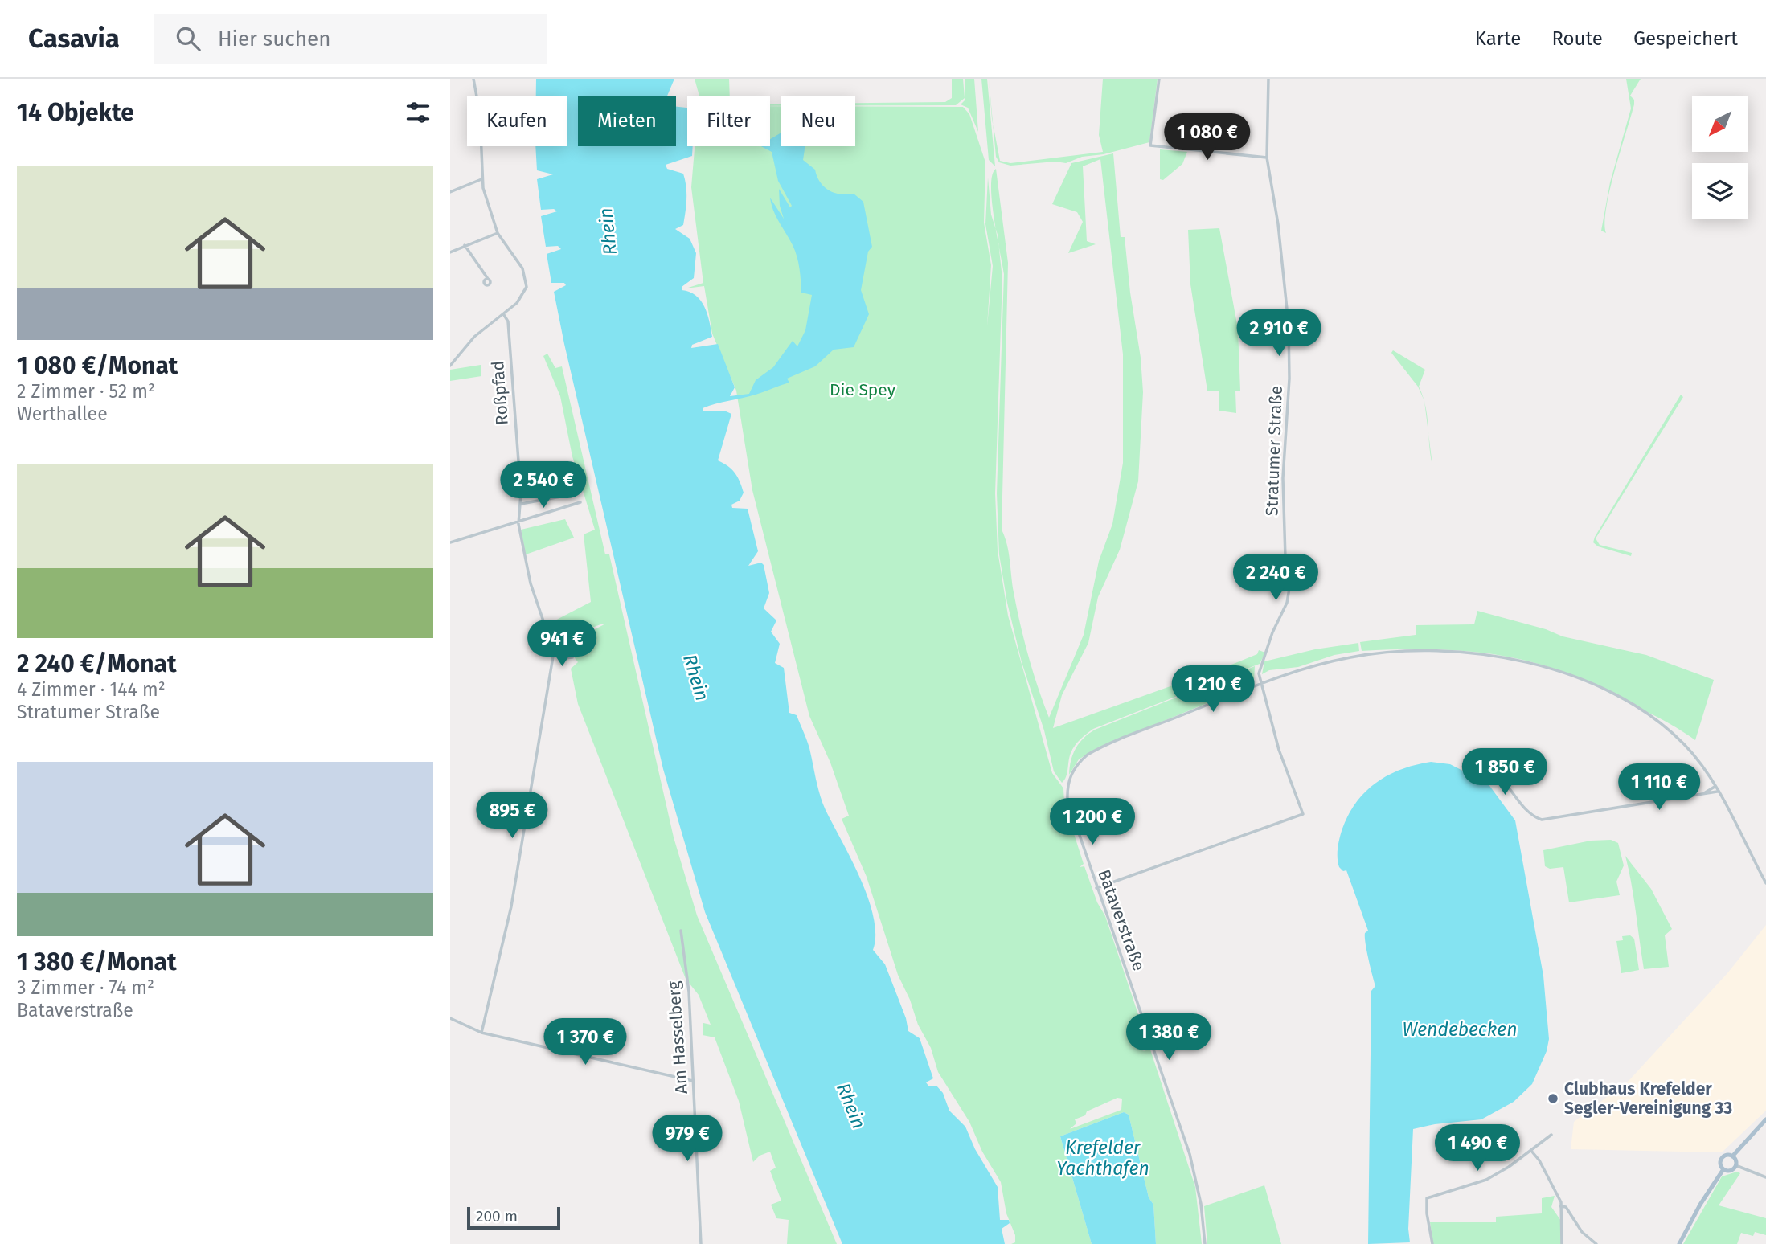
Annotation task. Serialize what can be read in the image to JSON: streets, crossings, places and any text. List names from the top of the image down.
{
  "streets": {
    "street": [
      "Roßpfad",
      "Stratumer Straße",
      "Bataverstraße",
      "Am Hasselberg"
    ]
  },
  "crossings": [
    ["Stratumer Straße", "Bataverstraße"]
  ],
  "water": ["Rhein", "Wendebecken", "Krefelder Yachthafen"],
  "parks": ["Die Spey"],
  "places": ["Clubhaus Krefelder Segler-Vereinigung 33"],
  "scale_bar": "200 m",
  "north": "bottom left",
  "page": {
    "header": "Casavia",
    "search": "Hier suchen",
    "nav": ["Karte", "Route", "Gespeichert"],
    "heading": "14 Objekte",
    "chip": [
      "Kaufen",
      "Mieten",
      "Filter",
      "Neu"
    ],
    "price": [
      "1 080 €",
      "2 910 €",
      "2 540 €",
      "2 240 €",
      "941 €",
      "1 210 €",
      "1 850 €",
      "1 110 €",
      "895 €",
      "1 200 €",
      "1 380 €",
      "1 370 €",
      "979 €",
      "1 490 €"
    ],
    "list": [
      {
        "name": "1 080 €/Monat",
        "note": "2 Zimmer · 52 m² · Werthallee"
      },
      {
        "name": "2 240 €/Monat",
        "note": "4 Zimmer · 144 m² · Stratumer Straße"
      },
      {
        "name": "1 380 €/Monat",
        "note": "3 Zimmer · 74 m² · Bataverstraße"
      }
    ],
    "scale": "200 m"
  }
}
